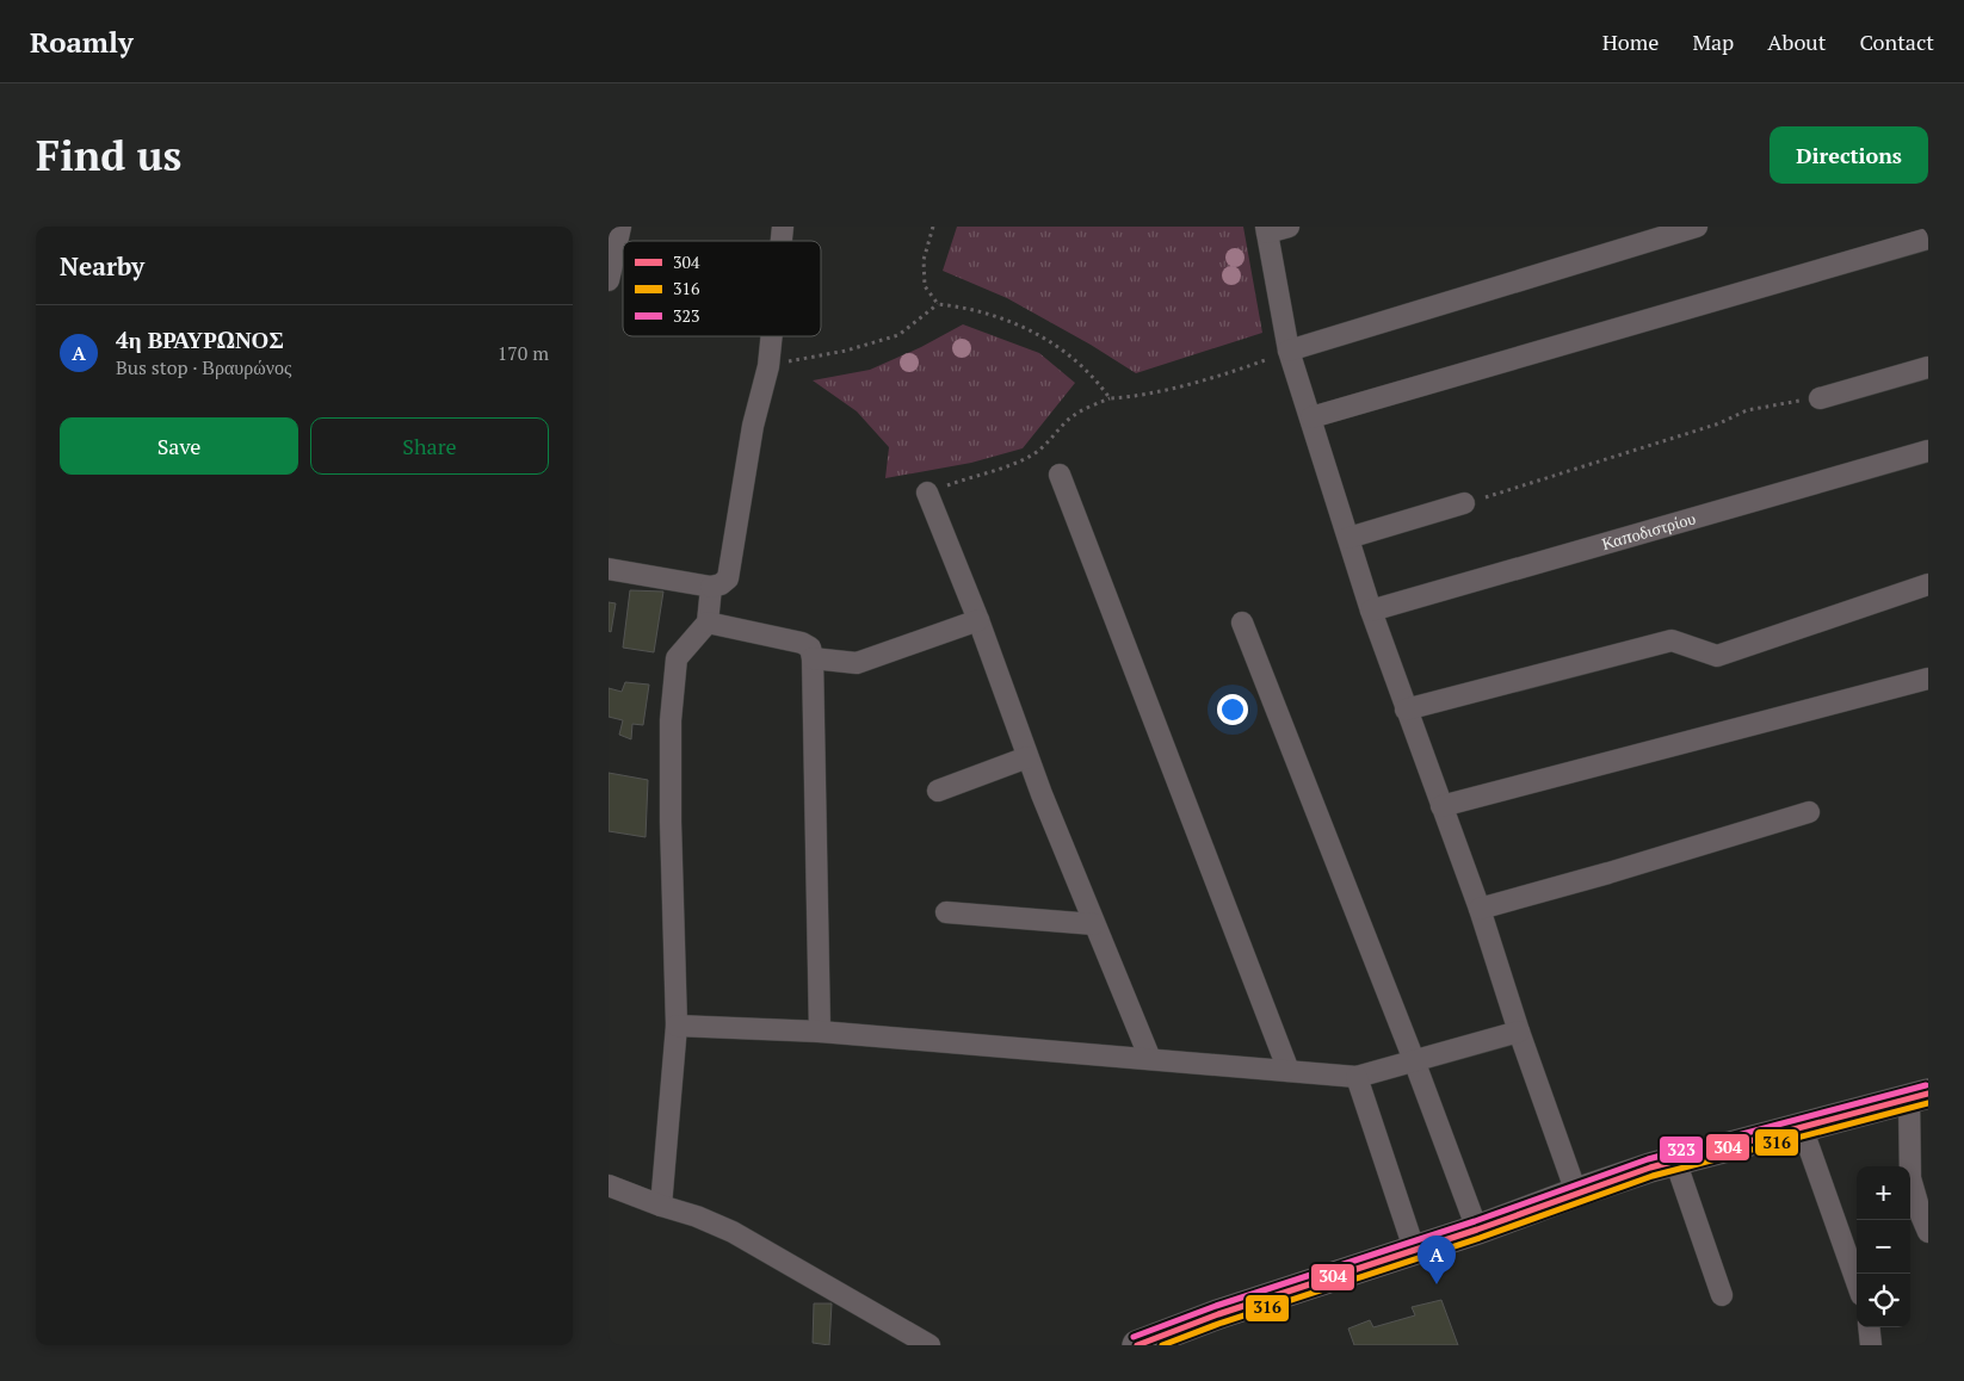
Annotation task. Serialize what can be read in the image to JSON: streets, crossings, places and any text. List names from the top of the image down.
{
  "streets": {
    "street": ["Καποδιστρίου"]
  },
  "lines": ["transit line 323", "transit line 304", "transit line 316"],
  "legend": ["304", "316", "323"],
  "page": {
    "header": "Roamly",
    "nav": [
      "Home",
      "Map",
      "About",
      "Contact"
    ],
    "buttons": [
      "Directions",
      ["Save", "Share"]
    ],
    "title": "Find us",
    "heading": "Nearby",
    "list": [
      {
        "mark": "A",
        "name": "4η ΒΡΑΥΡΩΝΟΣ",
        "note": "Bus stop · Βραυρώνος",
        "value": "170 m"
      }
    ],
    "map_buttons": ["+", "−"],
    "pins": "A"
  }
}
